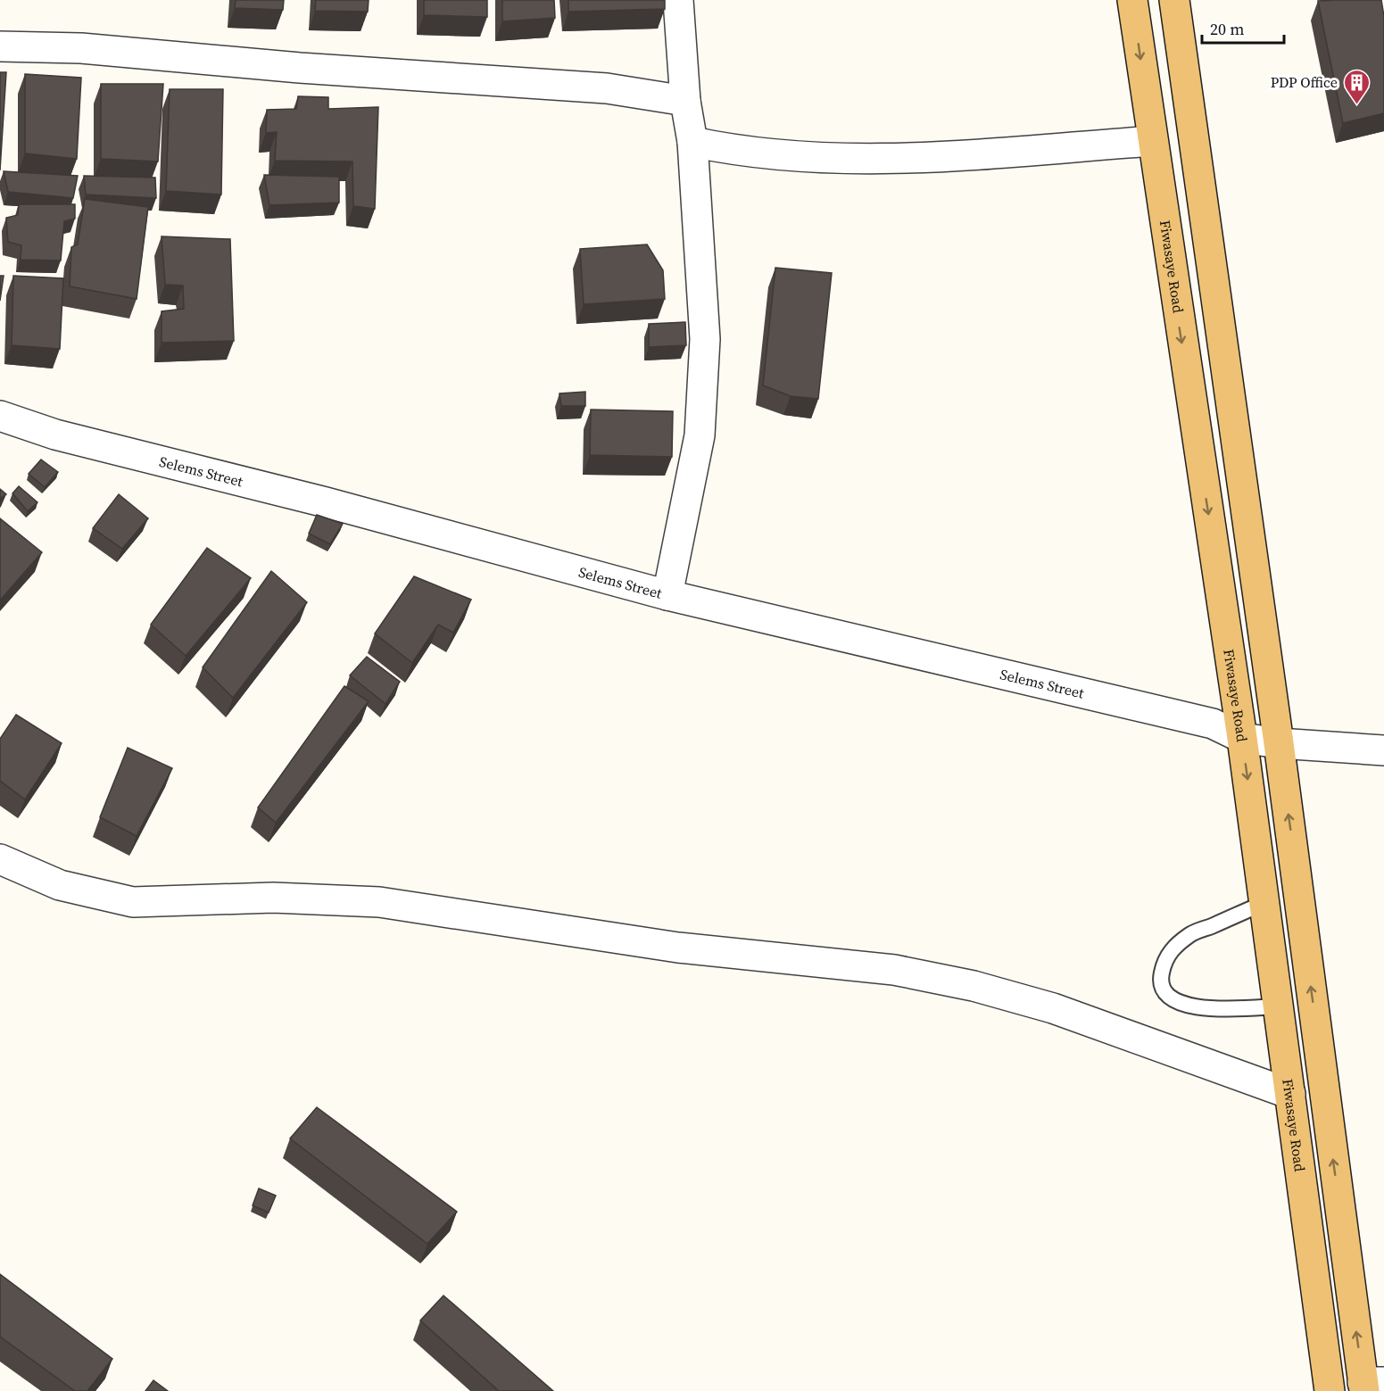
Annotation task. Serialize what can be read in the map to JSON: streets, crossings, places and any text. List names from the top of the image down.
{
  "streets": {
    "main road": ["Fiwasaye Road"],
    "street": ["Selems Street"]
  },
  "crossings": [
    ["Fiwasaye Road", "Selems Street"]
  ],
  "places": {
    "building": ["PDP Office"]
  },
  "scale_bar": "20 m"
}
